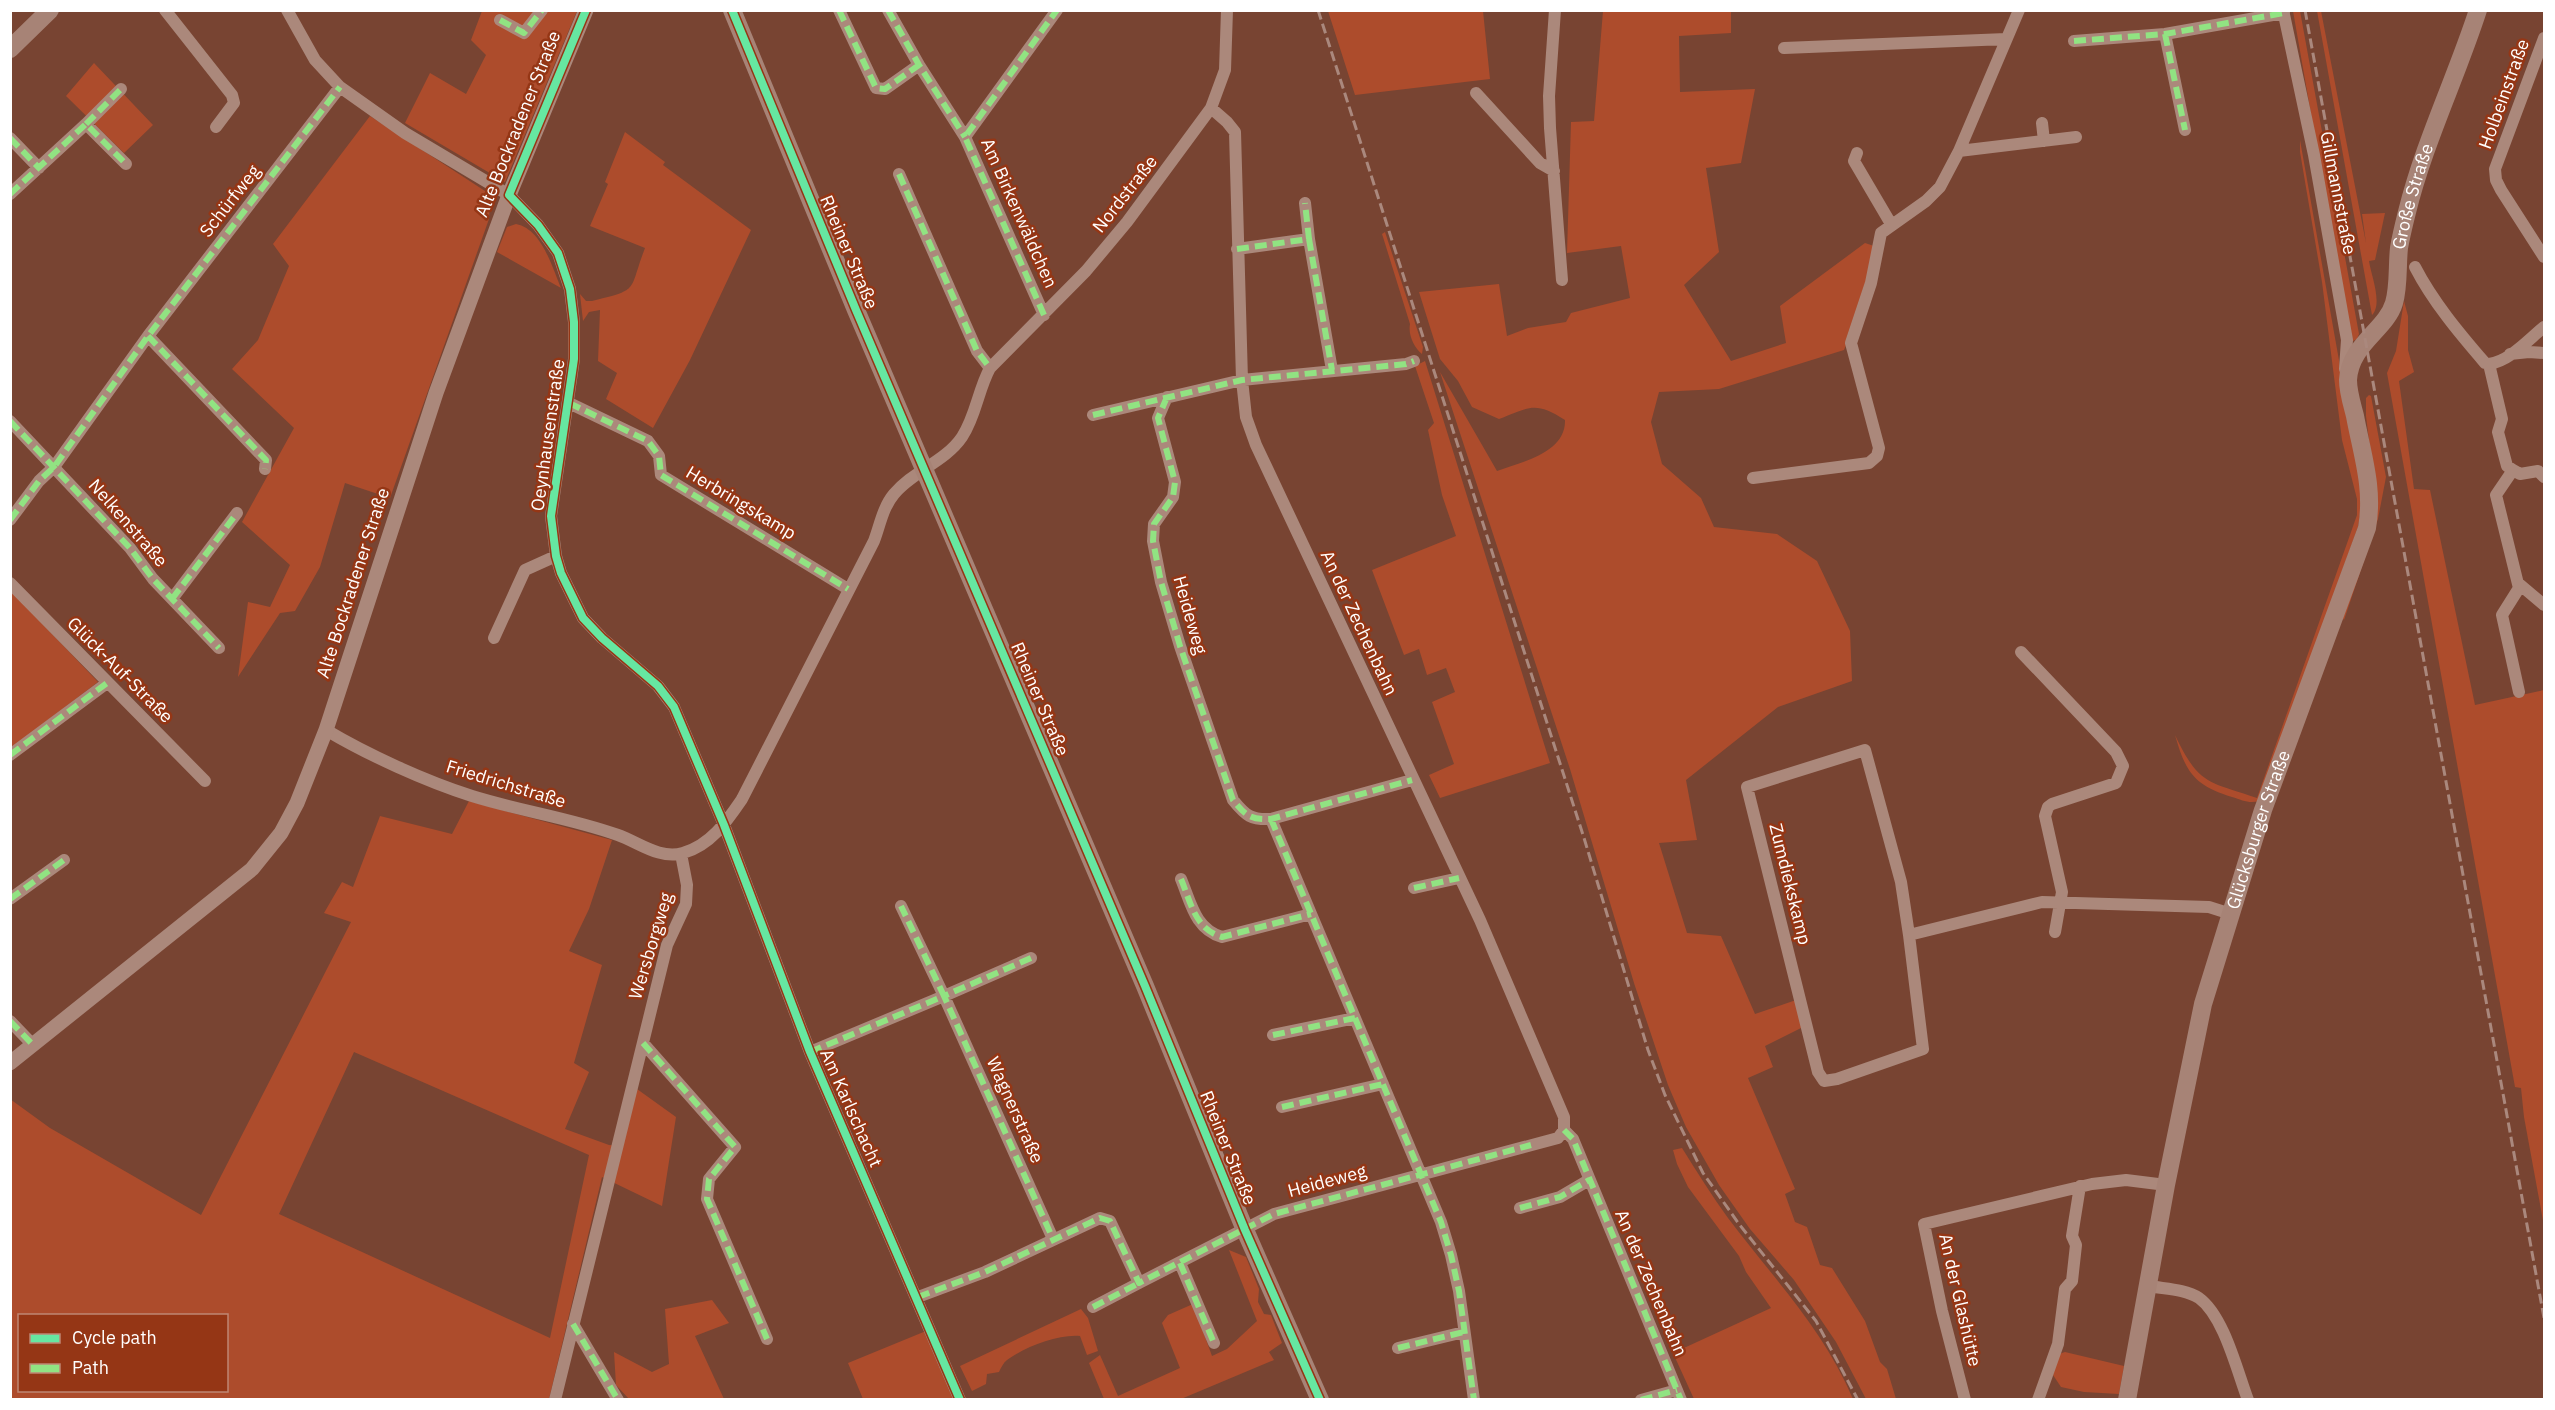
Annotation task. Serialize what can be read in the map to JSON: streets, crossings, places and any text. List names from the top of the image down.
{
  "streets": {
    "main road": ["Große Straße", "Rheiner Straße", "Glücksburger Straße"],
    "street": [
      "Holbeinstraße",
      "Alte Bockradener Straße",
      "Gillmannstraße",
      "Nordstraße",
      "Schürfweg",
      "Am Birkenwäldchen",
      "Oeynhausenstraße",
      "Herbringskamp",
      "Nelkenstraße",
      "Heideweg",
      "An der Zechenbahn",
      "Glück-Auf-Straße",
      "Friedrichstraße",
      "Zumdiekskamp",
      "Wersborgweg",
      "Am Karlschacht",
      "Wagnerstraße",
      "An der Glashütte"
    ]
  },
  "crossings": [
    ["Alte Bockradener Straße", "Oeynhausenstraße"],
    ["Alte Bockradener Straße", "Friedrichstraße"],
    ["Gillmannstraße", "Große Straße"],
    ["Gillmannstraße", "Glücksburger Straße"],
    ["Nordstraße", "Am Birkenwäldchen"],
    ["Nordstraße", "Rheiner Straße"],
    ["Nordstraße", "An der Zechenbahn"],
    ["Große Straße", "Glücksburger Straße"],
    ["Schürfweg", "Oeynhausenstraße"],
    ["Schürfweg", "Nelkenstraße"],
    ["Rheiner Straße", "Heideweg"],
    ["Oeynhausenstraße", "Herbringskamp"],
    ["Oeynhausenstraße", "Am Karlschacht"],
    ["Heideweg", "An der Zechenbahn"],
    ["Friedrichstraße", "Wersborgweg"],
    ["Glücksburger Straße", "An der Glashütte"]
  ],
  "legend": ["Cycle path", "Path"]
}
